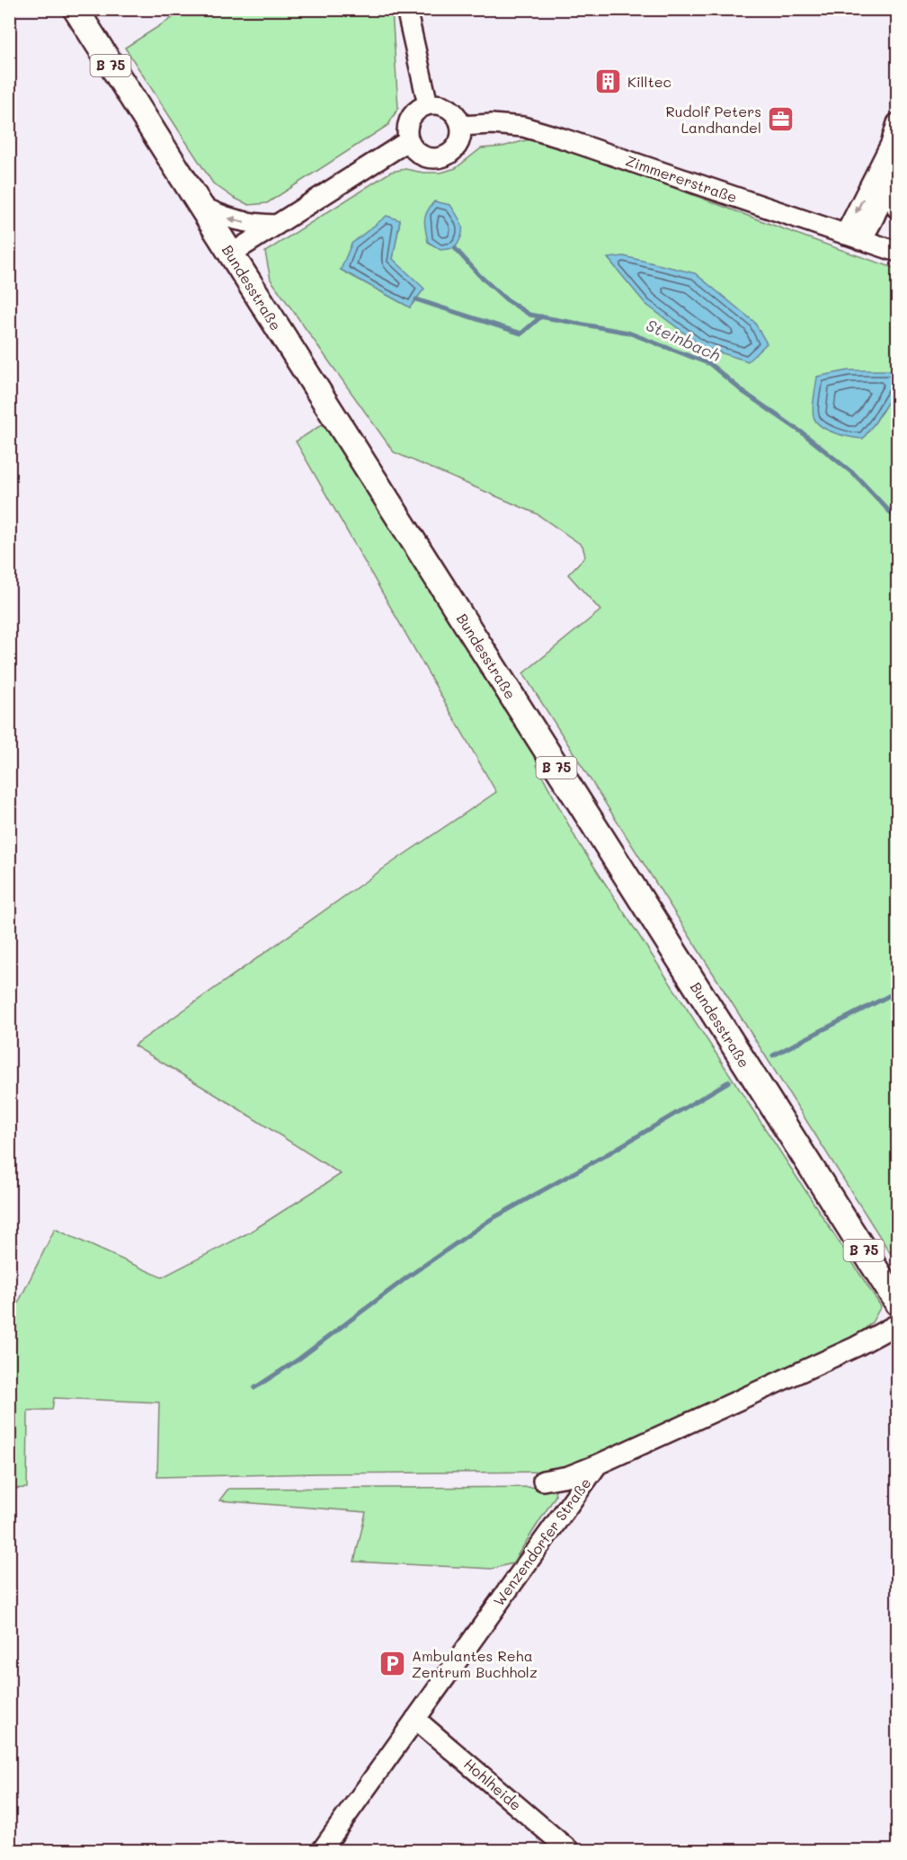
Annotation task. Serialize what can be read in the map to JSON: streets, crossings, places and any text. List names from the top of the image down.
{
  "streets": {
    "main road": ["B 75", "Bundesstraße"],
    "street": ["Zimmererstraße", "Wenzendorfer Straße", "Hohlheide"]
  },
  "crossings": [
    ["Wenzendorfer Straße", "Hohlheide"]
  ],
  "water": ["Steinbach"],
  "places": {
    "building": ["Killtec"],
    "office": ["Rudolf Peters Landhandel"],
    "parking": ["Ambulantes Reha Zentrum Buchholz"]
  }
}
